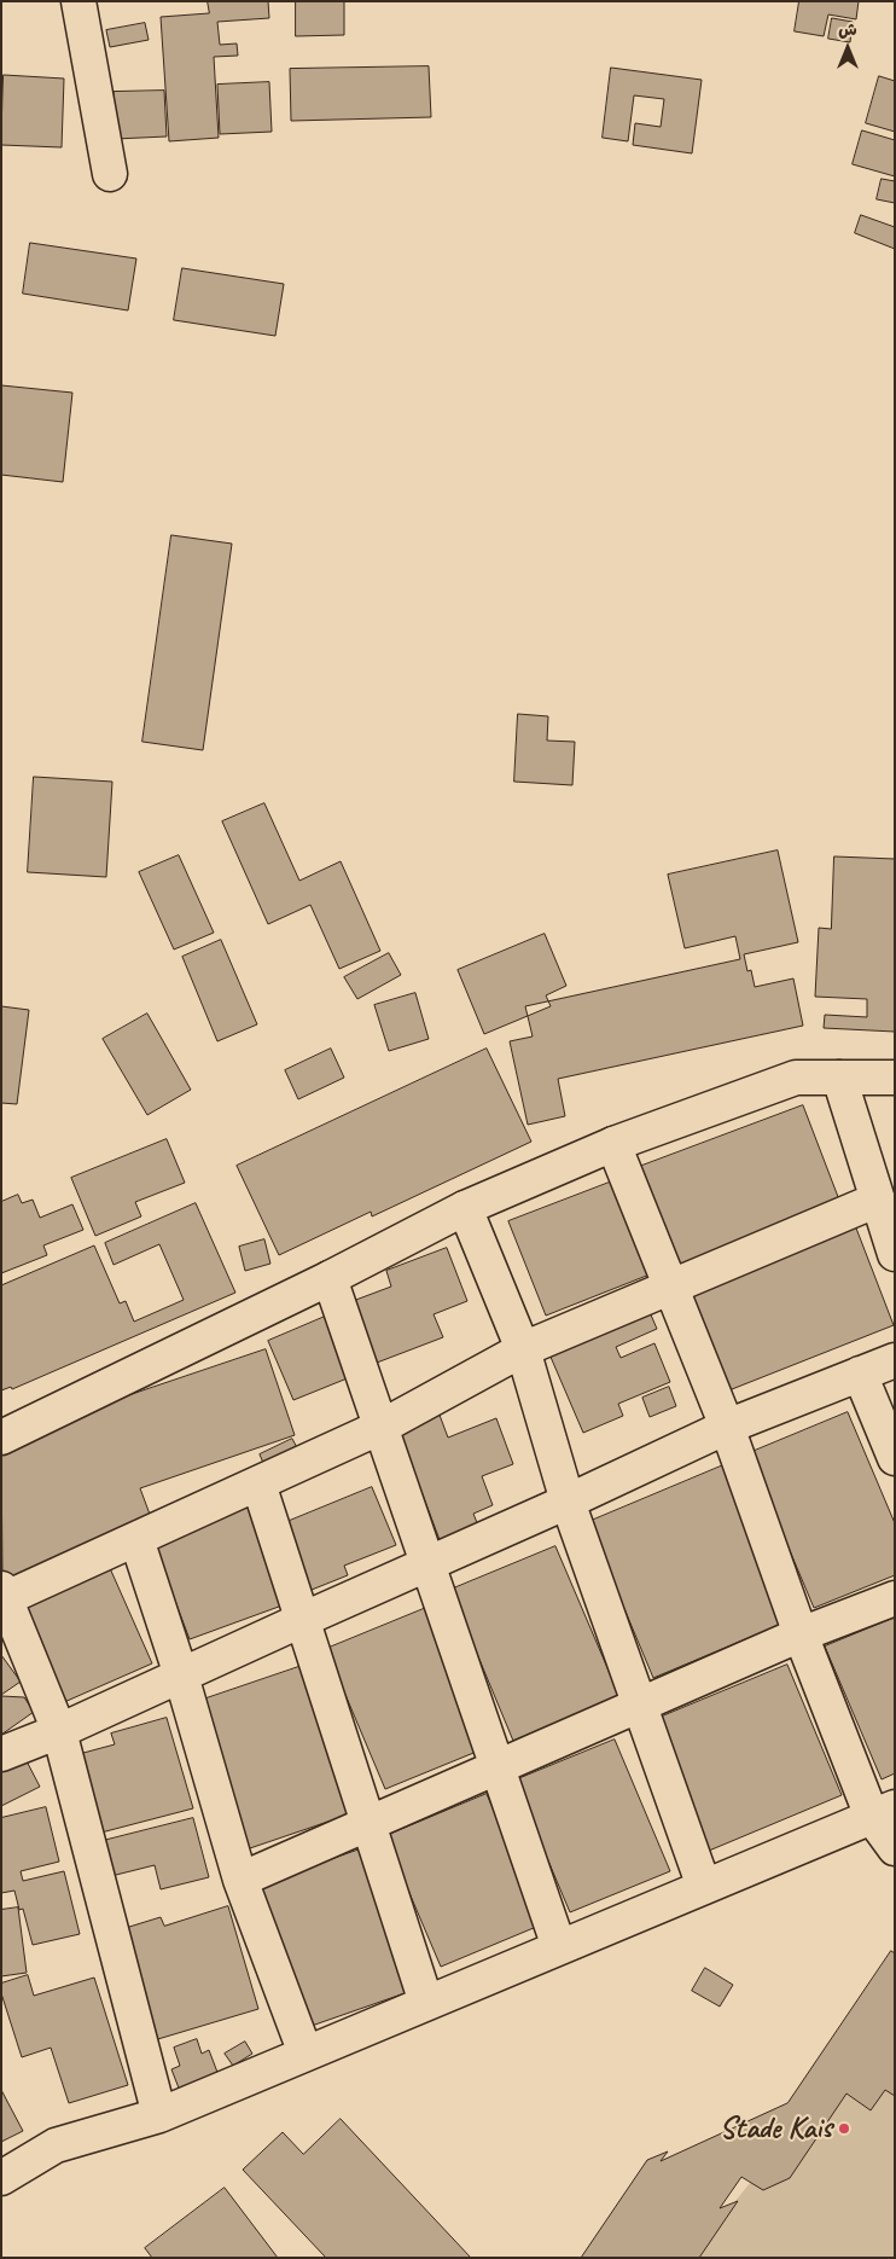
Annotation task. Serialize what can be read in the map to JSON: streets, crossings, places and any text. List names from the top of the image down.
{
  "places": ["Stade Kais"],
  "north": "top"
}
